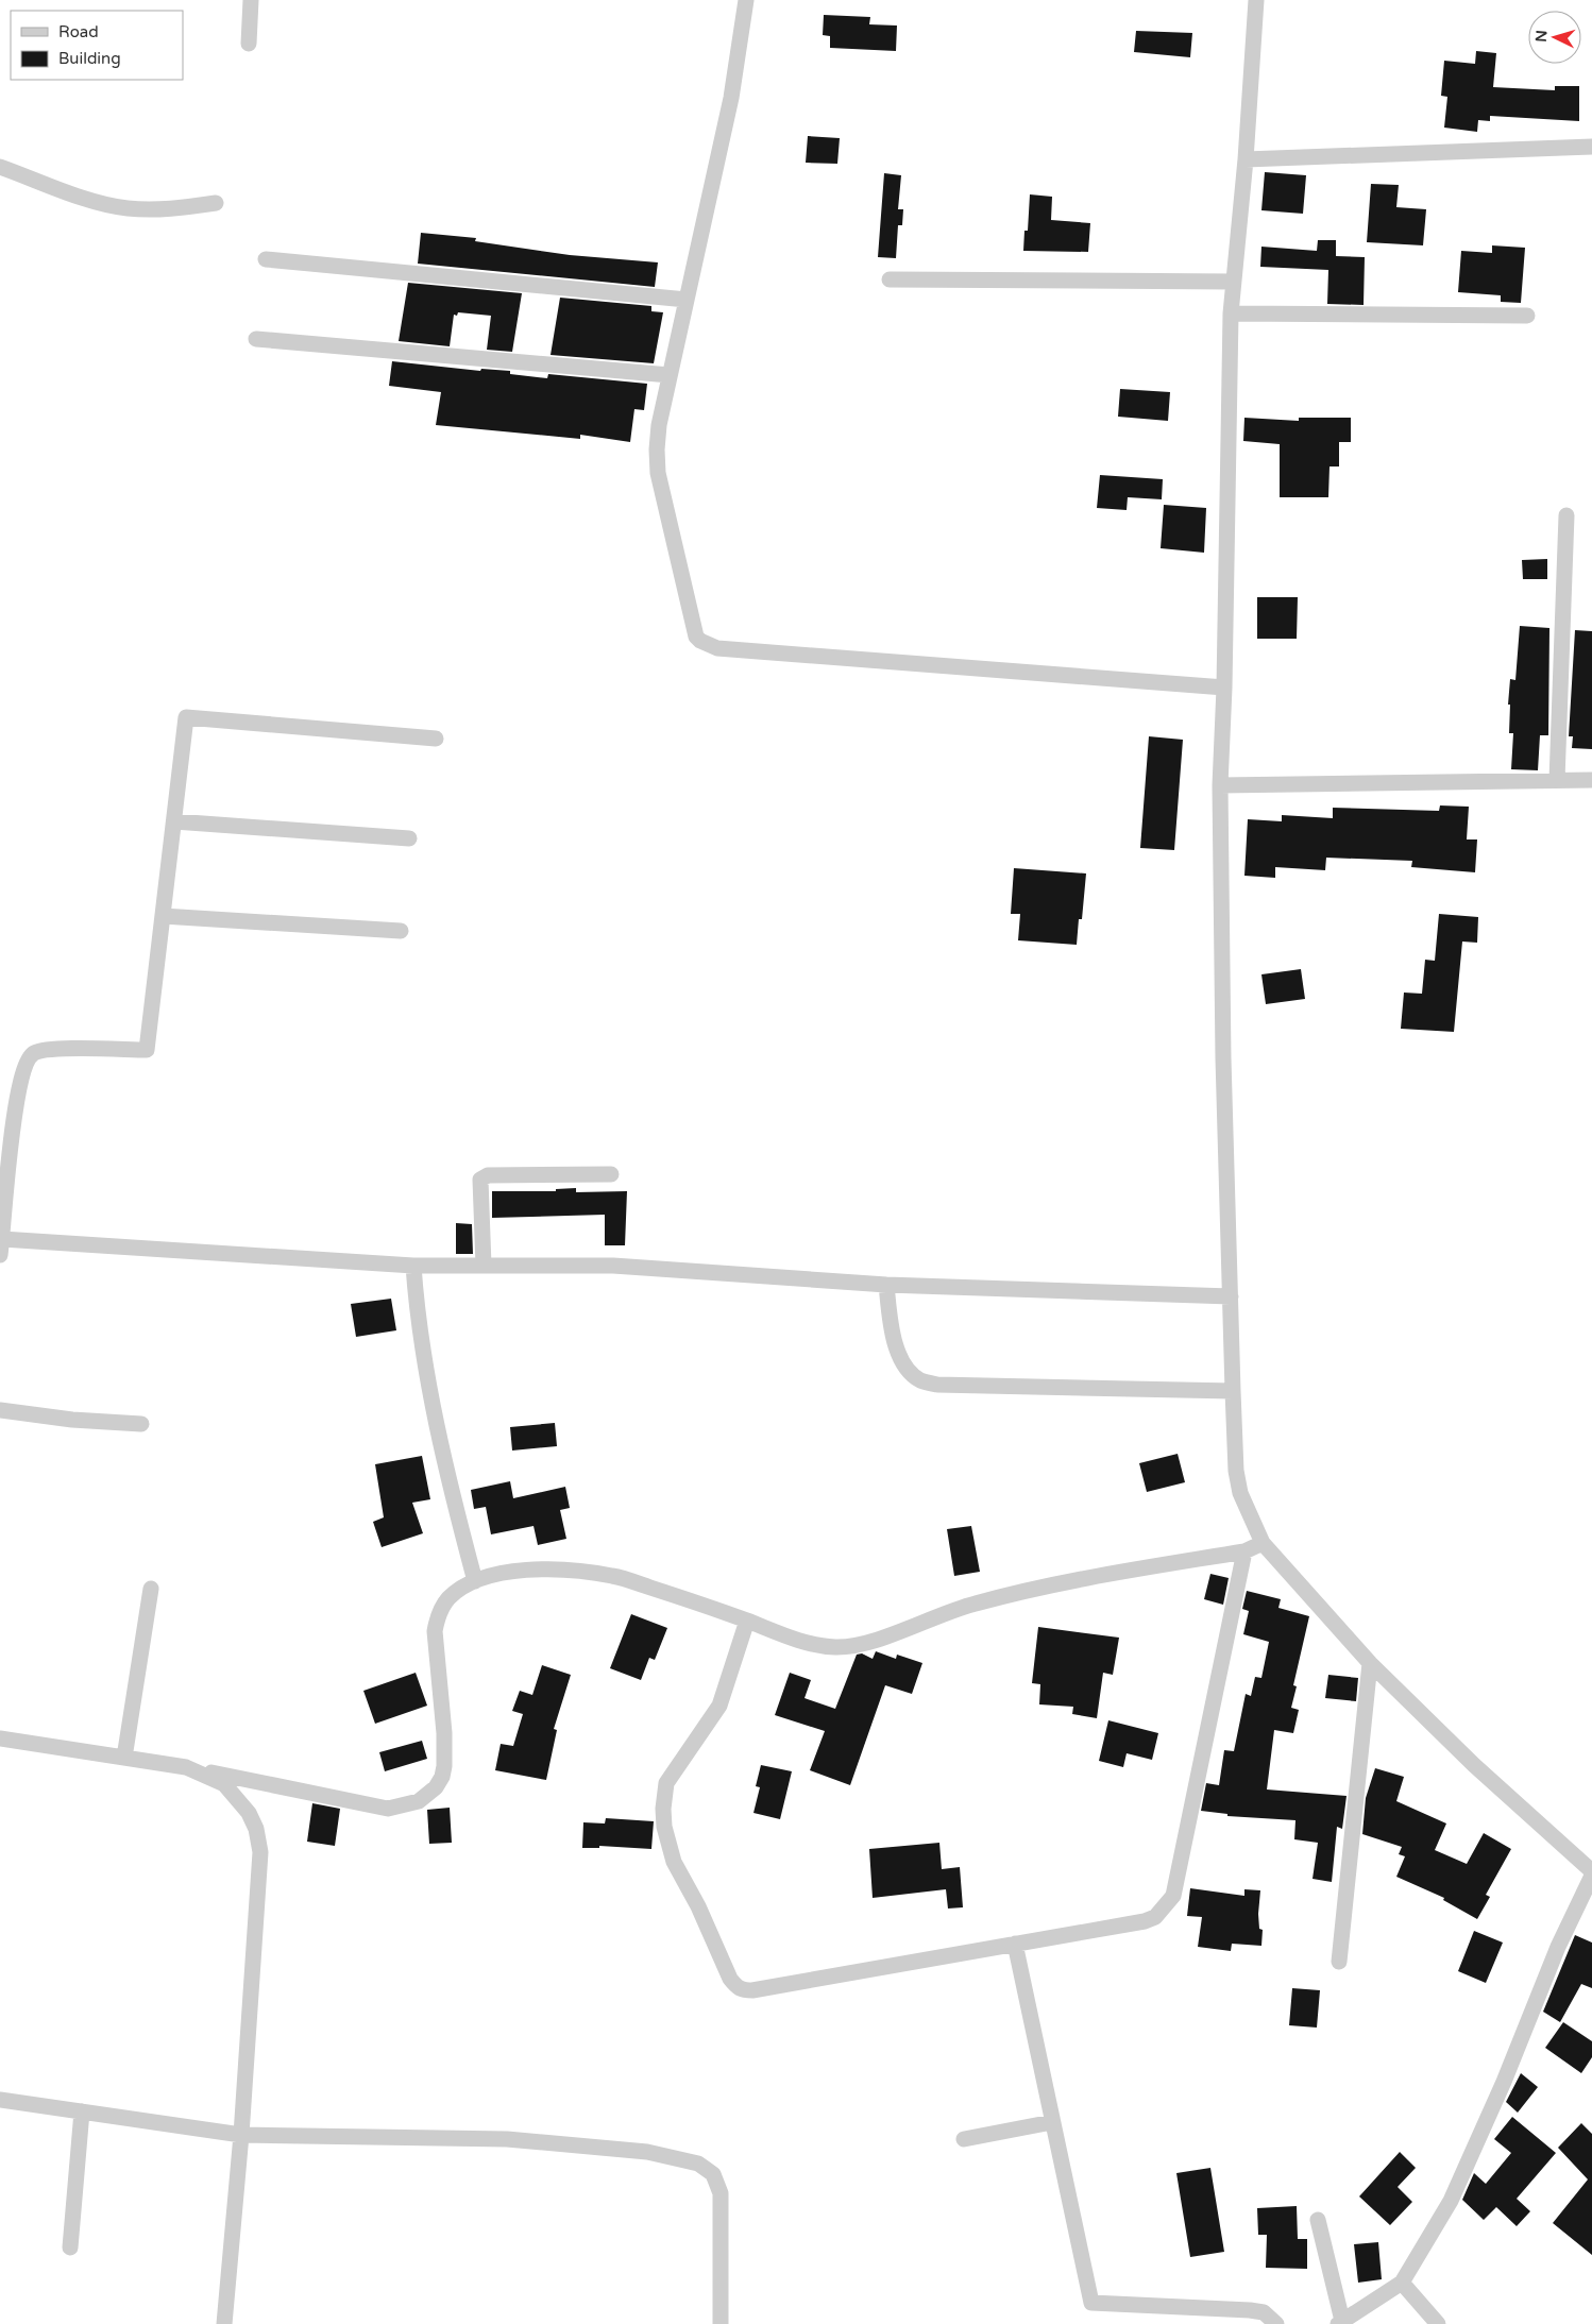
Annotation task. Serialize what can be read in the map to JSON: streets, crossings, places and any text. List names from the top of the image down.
{
  "legend": ["Road", "Building"],
  "north": "left"
}
